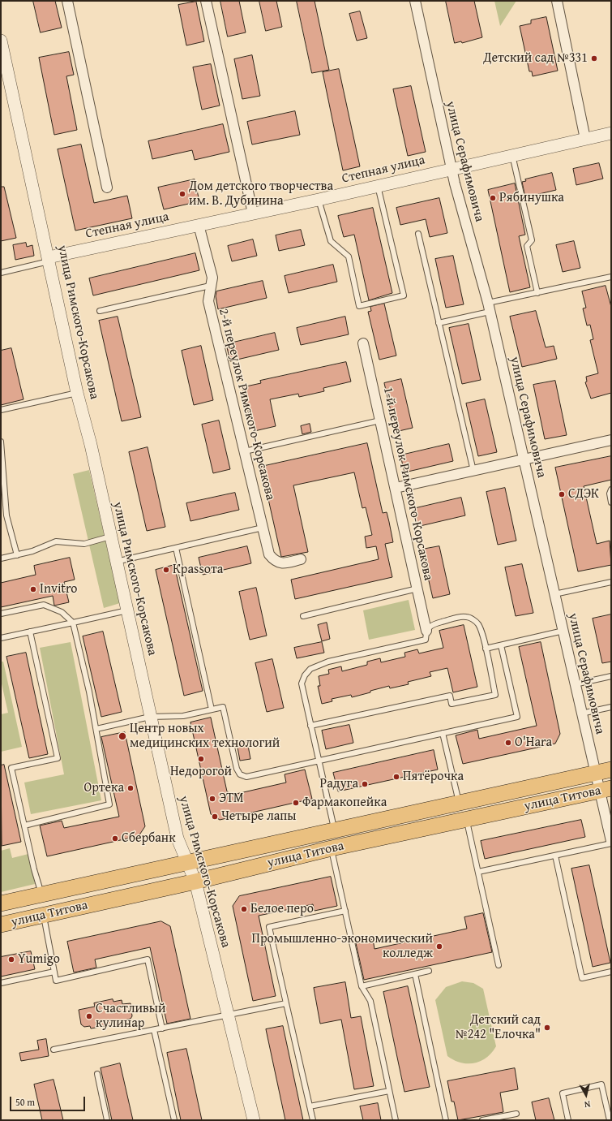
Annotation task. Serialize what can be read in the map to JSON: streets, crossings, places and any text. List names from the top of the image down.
{
  "streets": {
    "main road": ["улица Титова"],
    "street": [
      "улица Серафимовича",
      "Степная улица",
      "улица Римского-Корсакова",
      "2-й переулок Римского-Корсакова",
      "1-й переулок Римского-Корсакова"
    ]
  },
  "crossings": [
    ["улица Серафимовича", "Степная улица"],
    ["улица Серафимовича", "улица Титова"],
    ["Степная улица", "улица Римского-Корсакова"],
    ["Степная улица", "2-й переулок Римского-Корсакова"],
    ["улица Римского-Корсакова", "улица Титова"]
  ],
  "places": [
    "Детский сад №331",
    "Дом детского творчества им. В. Дубинина",
    "Рябинушка",
    "СДЭК",
    "Краssота",
    "Invitro",
    "Центр новых медицинских технологий",
    "O'Hara",
    "Недорогой",
    "Пятёрочка",
    "Радуга",
    "Ортека",
    "ЭТМ",
    "Фармакопейка",
    "Четыре лапы",
    "Сбербанк",
    "Белое перо",
    "Промышленно-экономический колледж",
    "Yumigo",
    "Счастливый кулинар",
    "Детский сад №242 \"Елочка\""
  ],
  "scale_bar": "50 m",
  "north": "bottom"
}
